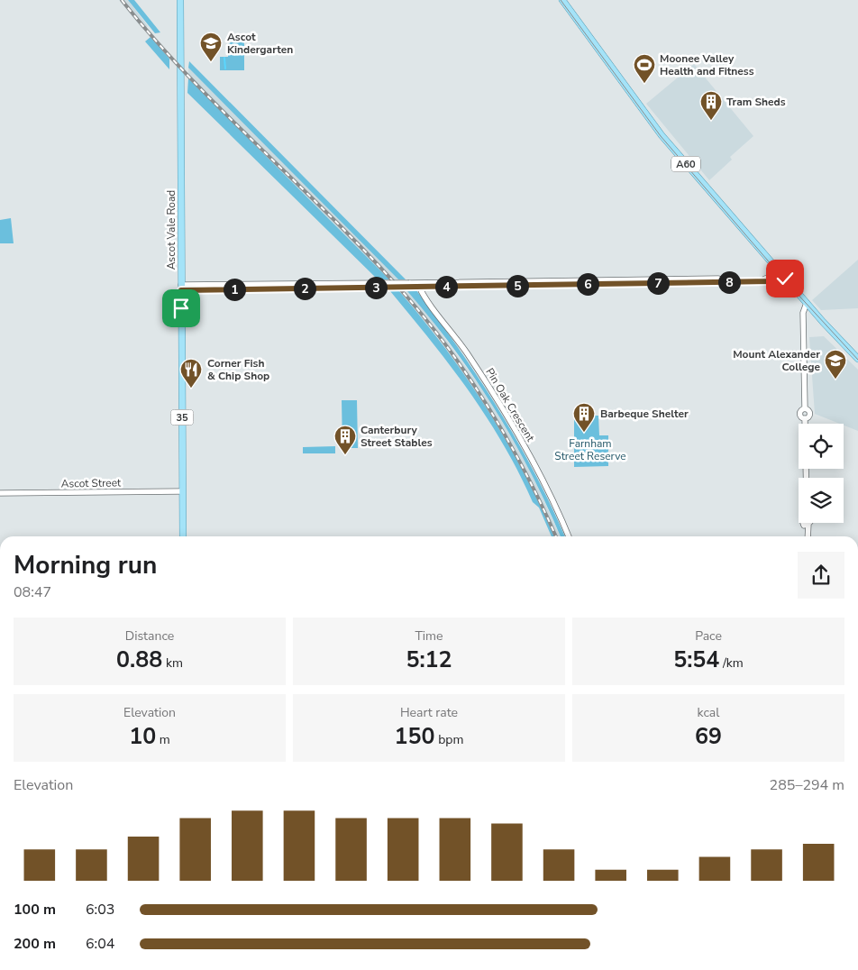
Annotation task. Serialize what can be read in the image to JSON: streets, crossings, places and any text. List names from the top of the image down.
{
  "streets": {
    "main road": ["A60", "Ascot Vale Road", "35"],
    "street": ["Pin Oak Crescent", "Ascot Street"]
  },
  "crossings": [
    ["Ascot Vale Road", "Ascot Street"]
  ],
  "parks": ["Farnham Street Reserve"],
  "places": {
    "school or university": ["Ascot Kindergarten", "Mount Alexander College"],
    "sports": ["Moonee Valley Health and Fitness"],
    "building": ["Tram Sheds", "Barbeque Shelter", "Canterbury Street Stables"],
    "restaurant": ["Corner Fish & Chip Shop"]
  },
  "page": {
    "pins": [
      "8",
      "7",
      "6",
      "5",
      "4",
      "3",
      "2",
      "1"
    ],
    "heading": ["Morning run", "08:47"],
    "stats": [
      ["Distance", "0.88 km"],
      ["Time", "5:12"],
      ["Pace", "5:54 /km"],
      ["Elevation", "10 m"],
      ["Heart rate", "150 bpm"],
      ["kcal", "69"]
    ],
    "chart": ["Elevation", "285–294 m"],
    "list": [
      {
        "name": "100 m",
        "note": "6:03"
      },
      {
        "name": "200 m",
        "note": "6:04"
      }
    ]
  }
}
